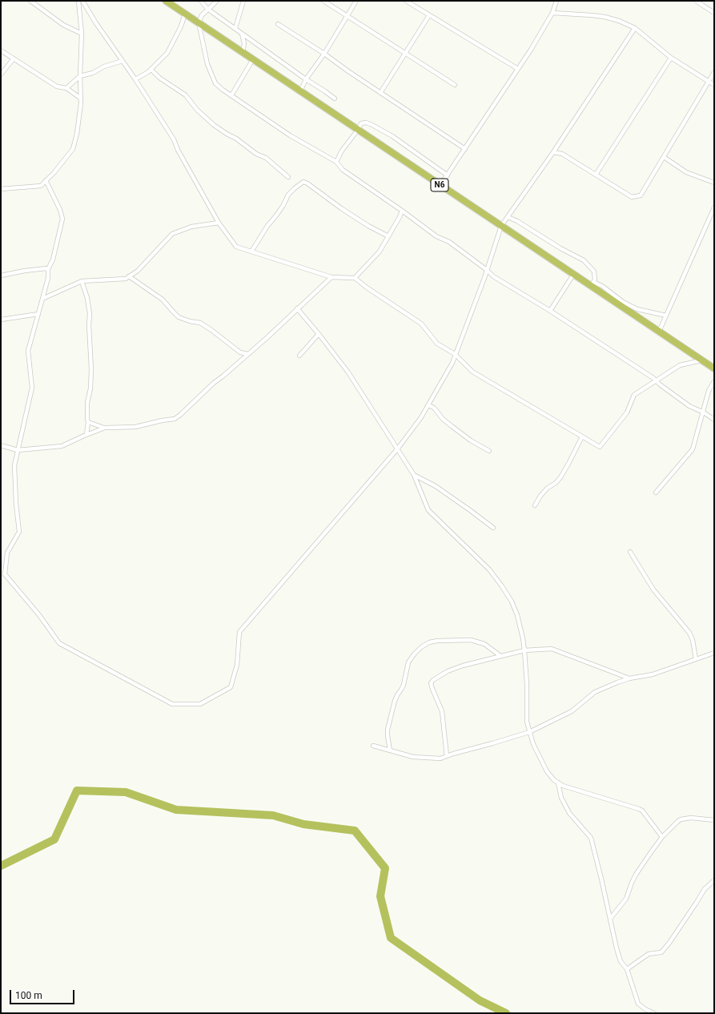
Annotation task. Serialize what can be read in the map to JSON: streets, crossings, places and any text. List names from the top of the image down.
{
  "streets": {
    "highway": ["N6"]
  },
  "scale_bar": "100 m"
}
